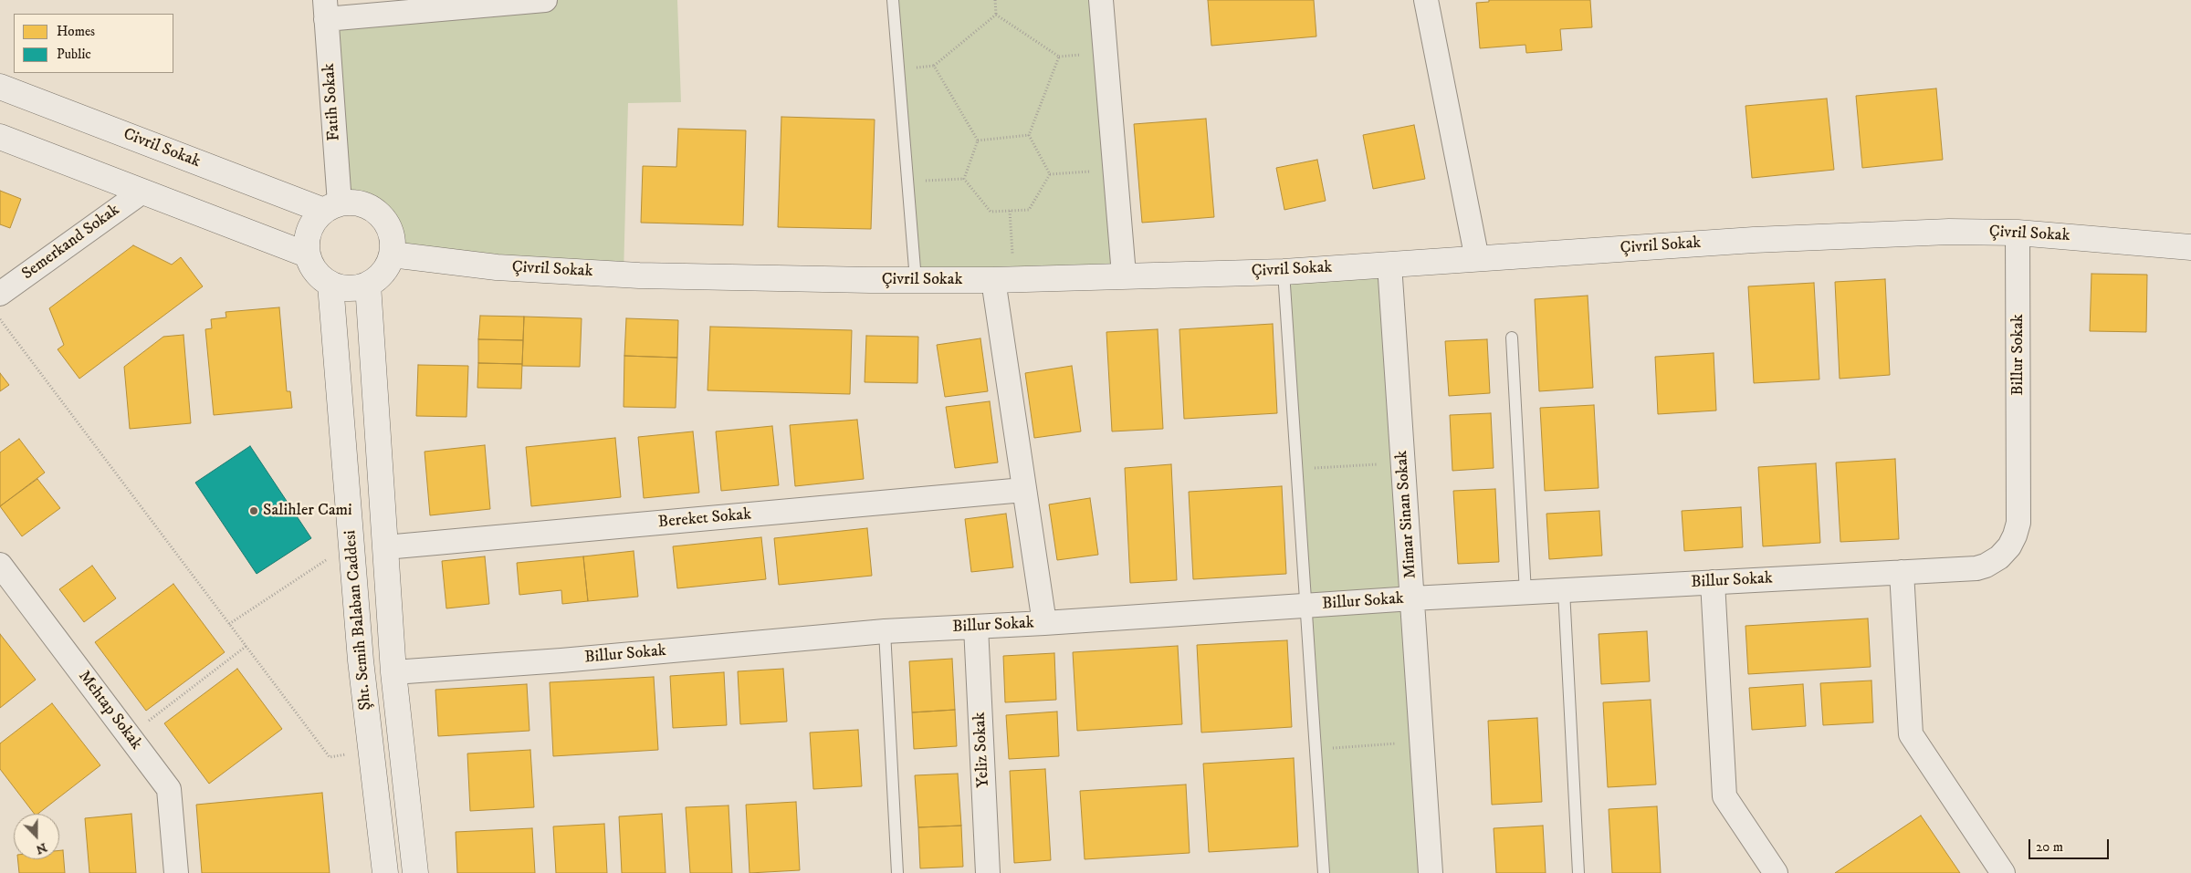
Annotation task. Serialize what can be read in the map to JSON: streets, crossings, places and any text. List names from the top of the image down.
{
  "streets": {
    "street": [
      "Fatih Sokak",
      "Civril Sokak",
      "Çivril Sokak",
      "Semerkand Sokak",
      "Billur Sokak",
      "Mimar Sinan Sokak",
      "Bereket Sokak",
      "Şht. Semih Balaban Caddesi",
      "Mehtap Sokak",
      "Yeliz Sokak"
    ]
  },
  "crossings": [
    ["Fatih Sokak", "Civril Sokak"],
    ["Fatih Sokak", "Çivril Sokak"],
    ["Fatih Sokak", "Şht. Semih Balaban Caddesi"],
    ["Civril Sokak", "Çivril Sokak"],
    ["Civril Sokak", "Şht. Semih Balaban Caddesi"],
    ["Çivril Sokak", "Billur Sokak"],
    ["Çivril Sokak", "Mimar Sinan Sokak"],
    ["Çivril Sokak", "Şht. Semih Balaban Caddesi"],
    ["Billur Sokak", "Mimar Sinan Sokak"],
    ["Billur Sokak", "Şht. Semih Balaban Caddesi"],
    ["Billur Sokak", "Yeliz Sokak"],
    ["Bereket Sokak", "Şht. Semih Balaban Caddesi"]
  ],
  "places": ["Salihler Cami"],
  "legend": ["Homes", "Public"],
  "scale_bar": "20 m",
  "north": "bottom"
}
